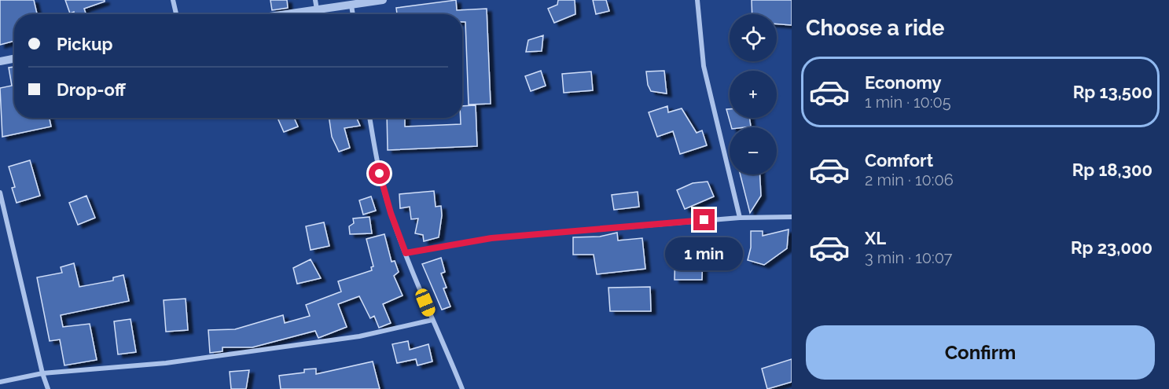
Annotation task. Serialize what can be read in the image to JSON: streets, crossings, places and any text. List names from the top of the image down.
{
  "page": {
    "heading": "Choose a ride",
    "map_buttons": ["+", "−"],
    "banner": ["Pickup", "Drop-off"],
    "list": [
      {
        "name": "Economy",
        "note": "1 min · 10:05",
        "value": "Rp 13,500"
      },
      {
        "name": "Comfort",
        "note": "2 min · 10:06",
        "value": "Rp 18,300"
      },
      {
        "name": "XL",
        "note": "3 min · 10:07",
        "value": "Rp 23,000"
      }
    ],
    "bubble": "1 min",
    "buttons": "Confirm"
  }
}
